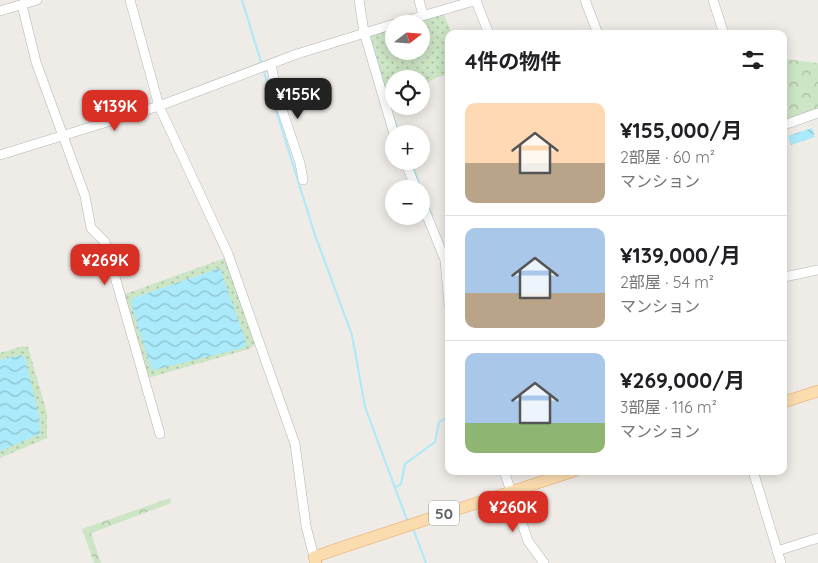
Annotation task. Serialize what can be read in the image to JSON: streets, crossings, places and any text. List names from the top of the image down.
{
  "streets": {
    "main road": ["50"]
  },
  "north": "right",
  "page": {
    "map_buttons": ["+", "−"],
    "heading": "4件の物件",
    "price": [
      "¥155K",
      "¥139K",
      "¥269K",
      "¥260K"
    ],
    "list": [
      {
        "name": "¥155,000/月",
        "note": "2部屋 · 60 m² · マンション"
      },
      {
        "name": "¥139,000/月",
        "note": "2部屋 · 54 m² · マンション"
      },
      {
        "name": "¥269,000/月",
        "note": "3部屋 · 116 m² · マンション"
      }
    ]
  }
}
